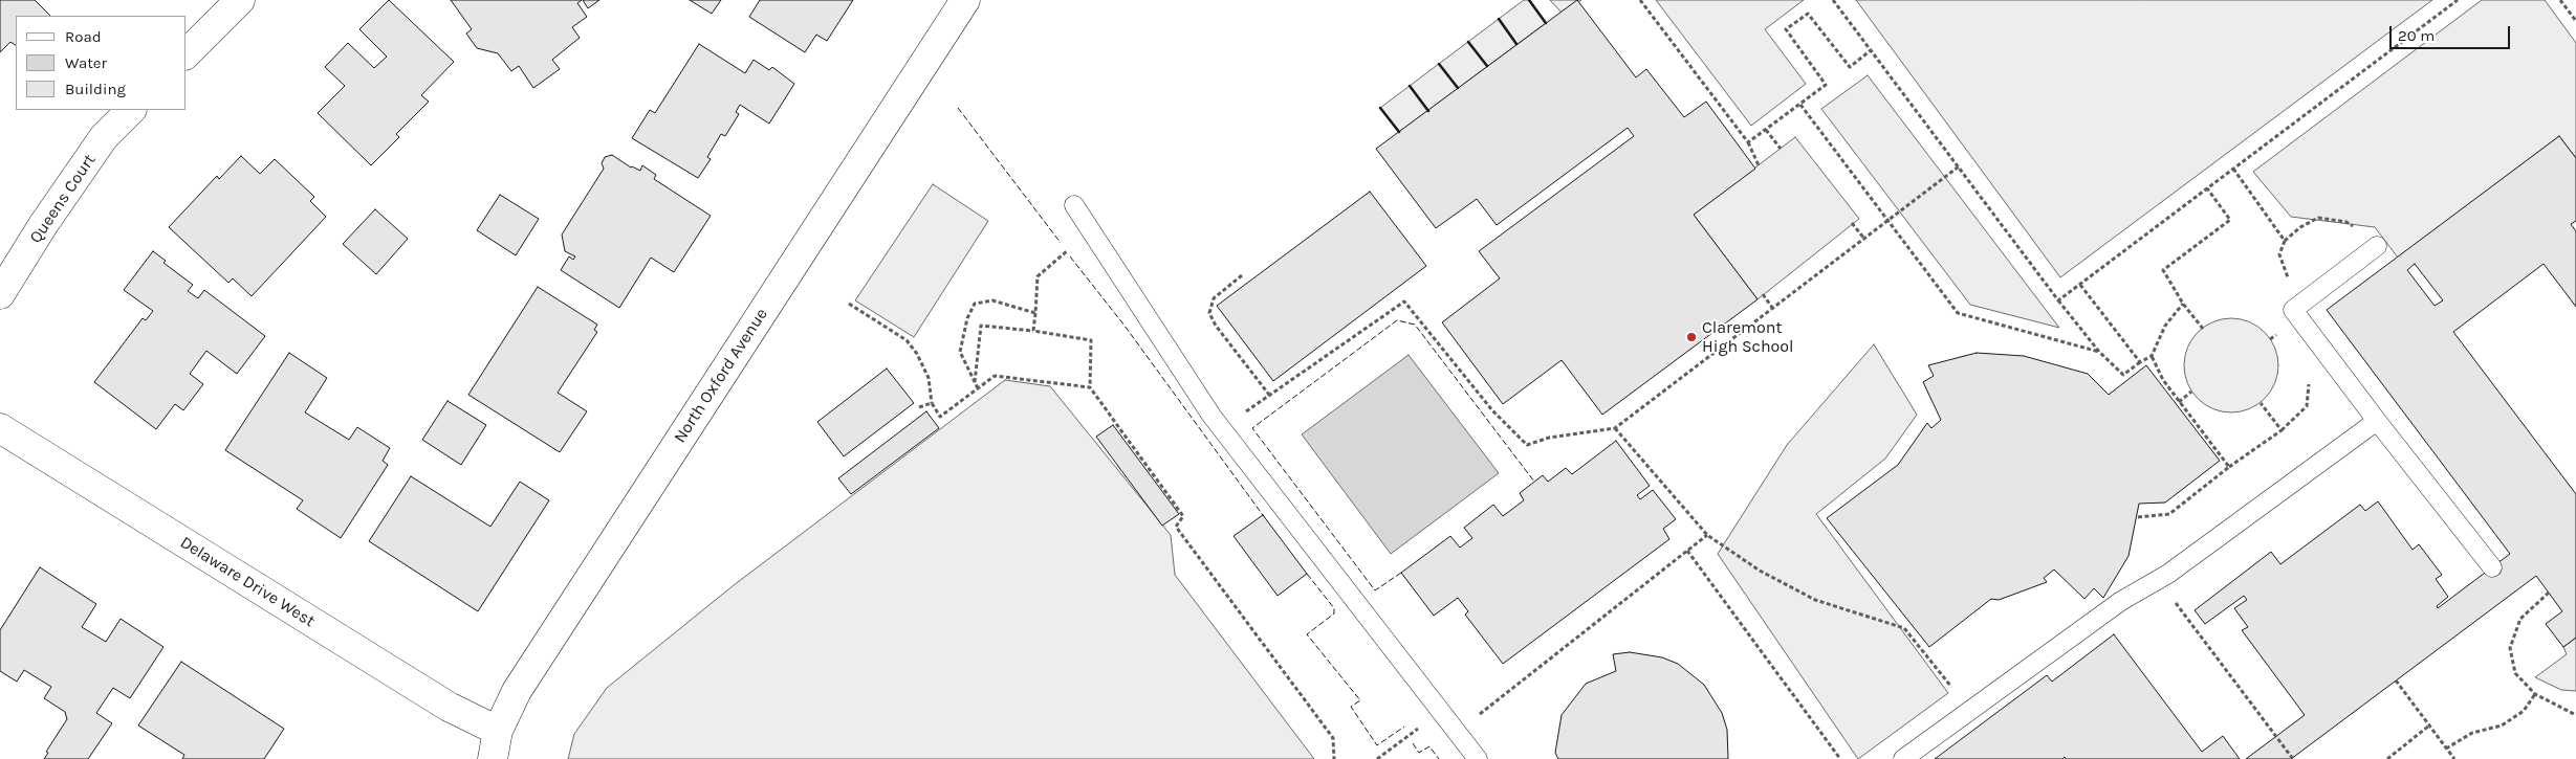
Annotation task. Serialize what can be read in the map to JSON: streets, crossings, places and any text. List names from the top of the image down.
{
  "streets": {
    "street": ["Queens Court", "North Oxford Avenue", "Delaware Drive West"]
  },
  "crossings": [
    ["North Oxford Avenue", "Delaware Drive West"]
  ],
  "places": ["Claremont High School"],
  "legend": ["Road", "Water", "Building"],
  "scale_bar": "20 m"
}
